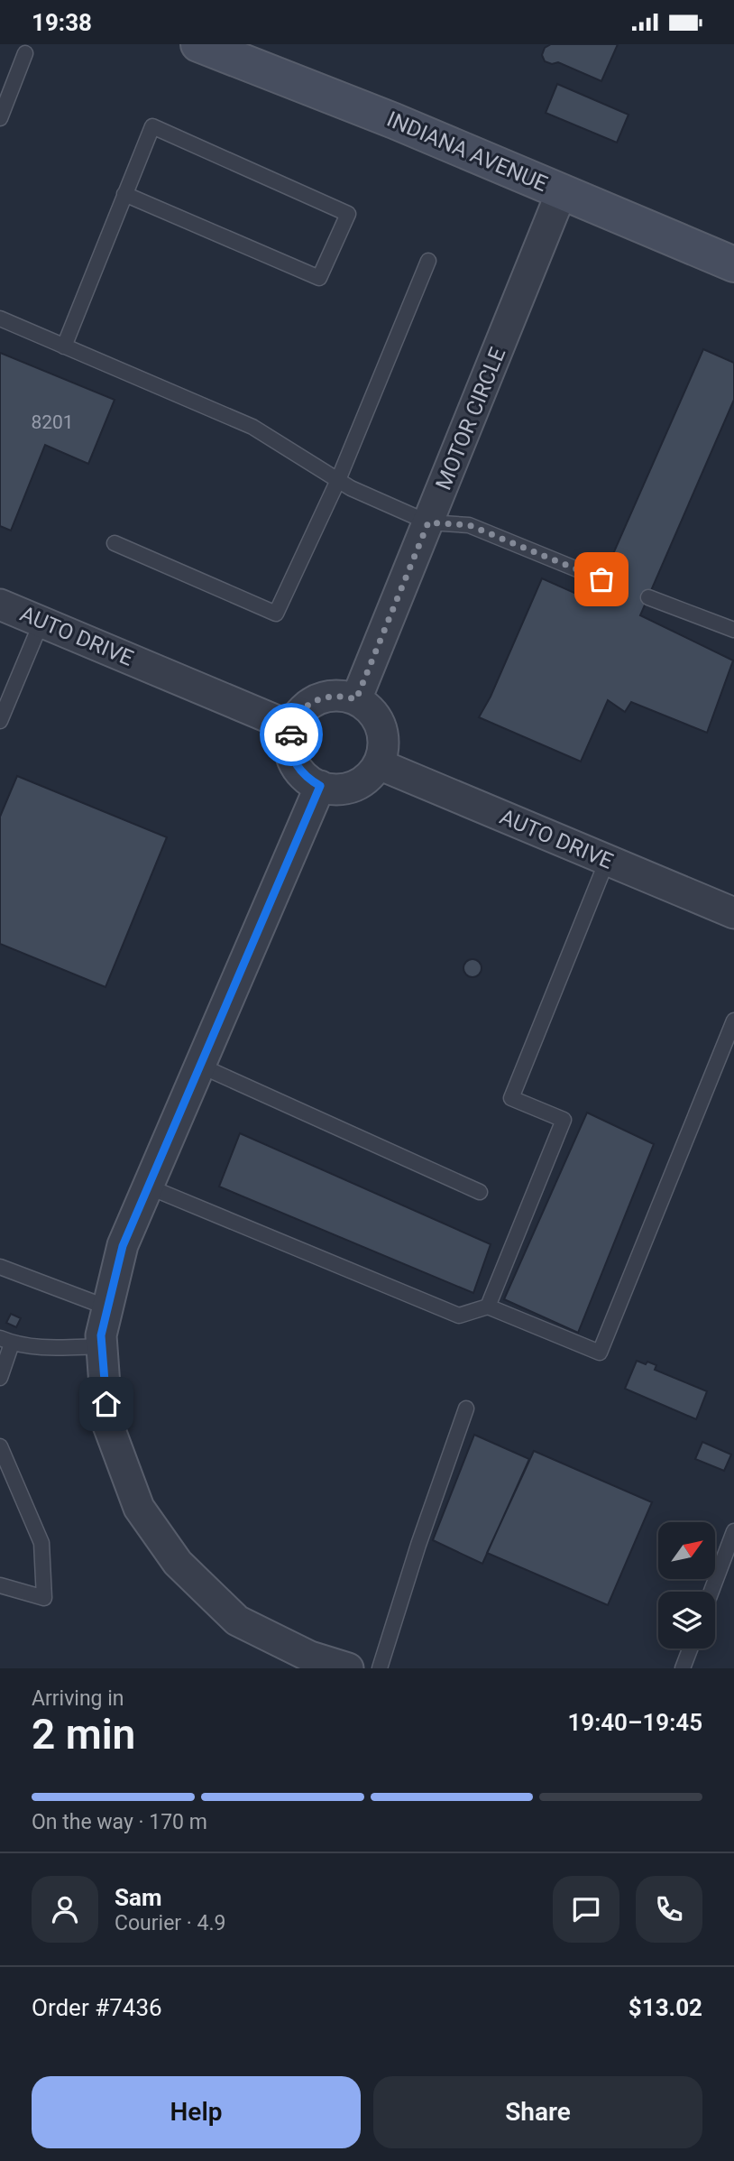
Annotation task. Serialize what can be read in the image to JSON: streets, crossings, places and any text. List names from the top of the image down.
{
  "streets": {
    "main road": ["INDIANA AVENUE"],
    "street": ["MOTOR CIRCLE", "AUTO DRIVE"]
  },
  "crossings": [
    ["INDIANA AVENUE", "MOTOR CIRCLE"],
    ["MOTOR CIRCLE", "AUTO DRIVE"]
  ],
  "house_numbers": ["8201"],
  "north": "top right",
  "page": {
    "status": "19:38",
    "heading": ["2 min", "Arriving in", "19:40–19:45"],
    "panel": [
      "Sam",
      "Courier · 4.9",
      "Order #7436",
      "$13.02"
    ],
    "bar": "On the way · 170 m",
    "buttons": ["Help", "Share"]
  }
}
